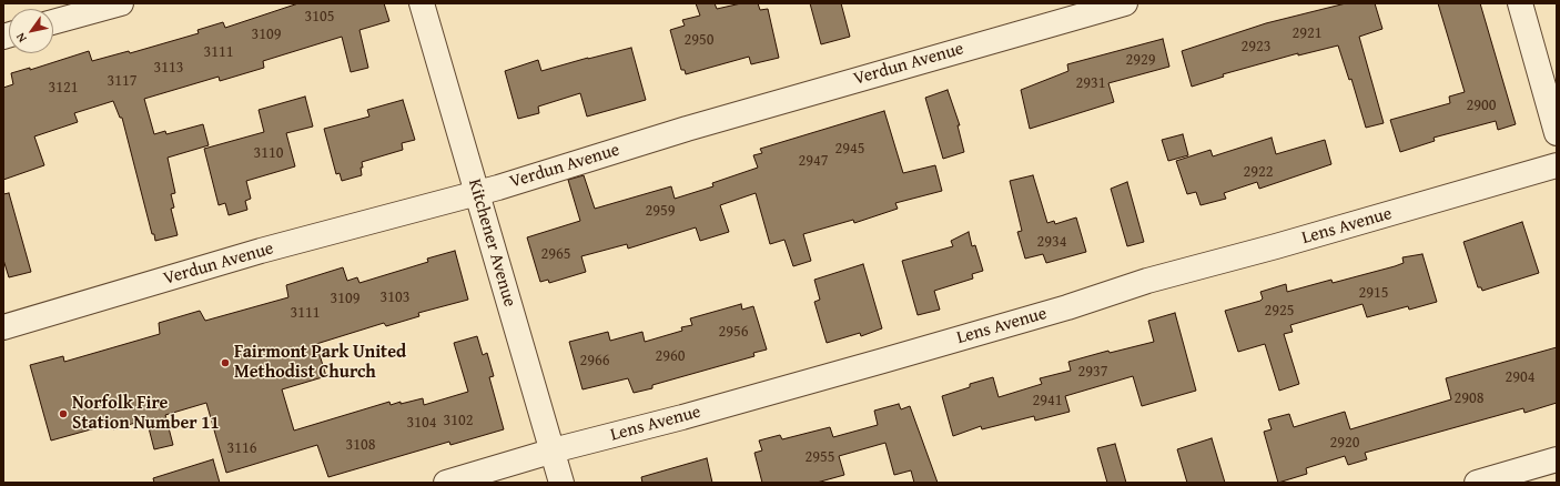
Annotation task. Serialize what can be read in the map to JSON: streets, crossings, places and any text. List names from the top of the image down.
{
  "streets": {
    "street": ["Verdun Avenue", "Lens Avenue", "Kitchener Avenue"]
  },
  "crossings": [
    ["Verdun Avenue", "Kitchener Avenue"],
    ["Lens Avenue", "Kitchener Avenue"]
  ],
  "places": ["Fairmont Park United Methodist Church", "Norfolk Fire Station Number 11"],
  "house_numbers": [
    "3105",
    "2921",
    "3109",
    "2950",
    "2923",
    "3111",
    "2929",
    "3113",
    "3117",
    "2931",
    "3121",
    "2900",
    "2945",
    "3110",
    "2947",
    "2922",
    "2959",
    "2934",
    "2965",
    "2915",
    "3103",
    "3109",
    "2925",
    "3111",
    "2956",
    "2960",
    "2966",
    "2937",
    "2904",
    "2908",
    "2941",
    "3102",
    "3104",
    "2920",
    "3108",
    "3116",
    "2955"
  ],
  "north": "bottom left"
}
